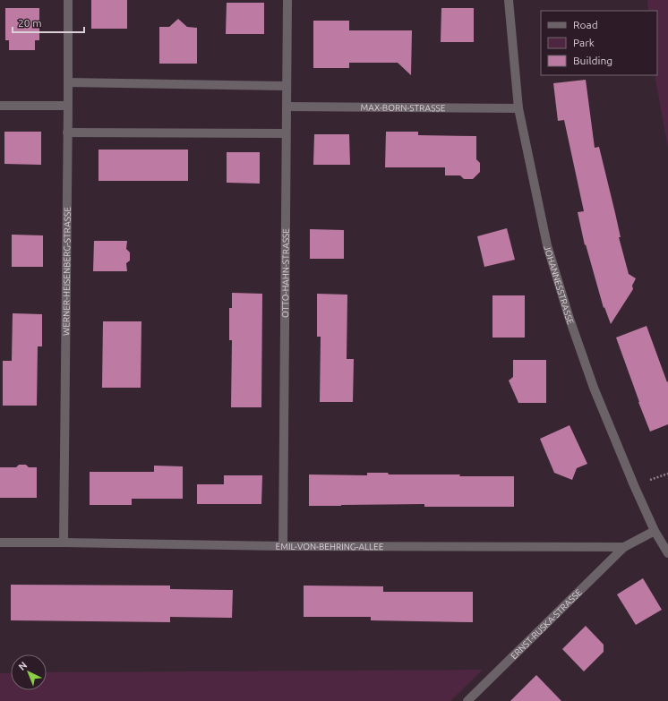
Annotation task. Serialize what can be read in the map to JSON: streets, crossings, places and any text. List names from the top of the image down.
{
  "streets": {
    "street": [
      "MAX-BORN-STRASSE",
      "WERNER-HEISENBERG-STRASSE",
      "OTTO-HAHN-STRASSE",
      "JOHANNESSTRASSE",
      "EMIL-VON-BEHRING-ALLEE",
      "ERNST-RUSKA-STRASSE"
    ]
  },
  "crossings": [
    ["MAX-BORN-STRASSE", "OTTO-HAHN-STRASSE"],
    ["MAX-BORN-STRASSE", "JOHANNESSTRASSE"],
    ["WERNER-HEISENBERG-STRASSE", "EMIL-VON-BEHRING-ALLEE"],
    ["OTTO-HAHN-STRASSE", "EMIL-VON-BEHRING-ALLEE"],
    ["JOHANNESSTRASSE", "EMIL-VON-BEHRING-ALLEE"],
    ["EMIL-VON-BEHRING-ALLEE", "ERNST-RUSKA-STRASSE"]
  ],
  "legend": ["Road", "Park", "Building"],
  "scale_bar": "20 m",
  "north": "top left"
}
